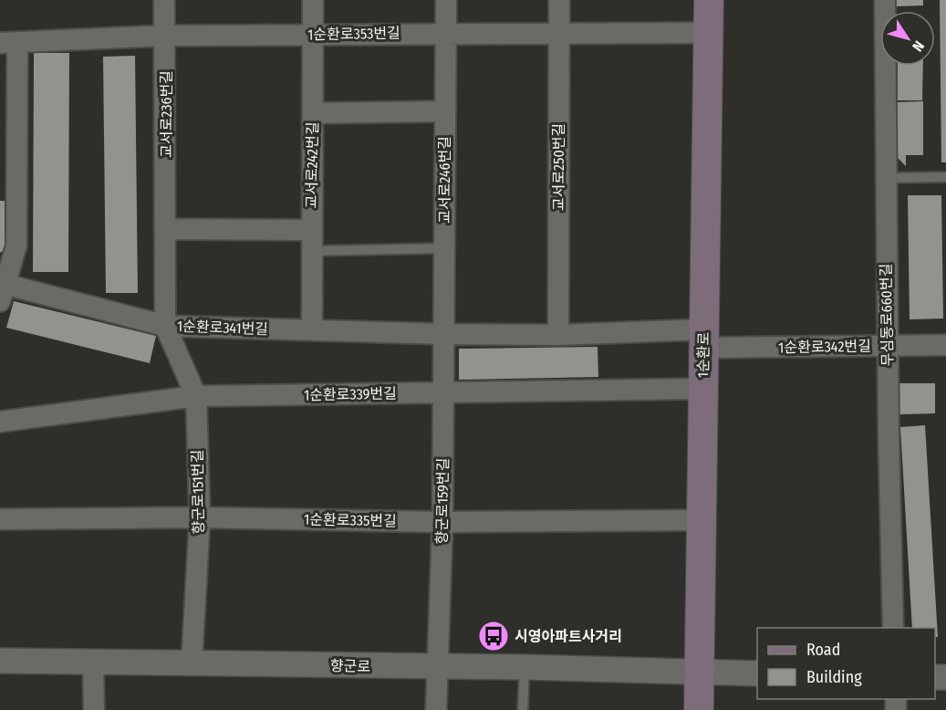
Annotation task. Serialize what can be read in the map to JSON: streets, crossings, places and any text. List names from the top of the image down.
{
  "streets": {
    "main road": ["1순환로"],
    "street": [
      "1순환로353번길",
      "교서로236번길",
      "교서로242번길",
      "교서로250번길",
      "교서로246번길",
      "무심동로660번길",
      "1순환로341번길",
      "1순환로342번길",
      "1순환로339번길",
      "향군로151번길",
      "향군로159번길",
      "1순환로335번길",
      "향군로"
    ]
  },
  "crossings": [
    ["1순환로353번길", "교서로236번길"],
    ["1순환로353번길", "교서로242번길"],
    ["1순환로353번길", "교서로250번길"],
    ["1순환로353번길", "교서로246번길"],
    ["1순환로353번길", "1순환로"],
    ["교서로236번길", "1순환로341번길"],
    ["교서로236번길", "향군로151번길"],
    ["교서로242번길", "1순환로341번길"],
    ["교서로250번길", "1순환로341번길"],
    ["교서로250번길", "1순환로342번길"],
    ["교서로246번길", "1순환로341번길"],
    ["교서로246번길", "향군로159번길"],
    ["무심동로660번길", "1순환로342번길"],
    ["1순환로341번길", "1순환로342번길"],
    ["1순환로341번길", "향군로151번길"],
    ["1순환로341번길", "향군로159번길"],
    ["1순환로342번길", "1순환로"],
    ["1순환로", "1순환로339번길"],
    ["1순환로", "1순환로335번길"],
    ["1순환로", "향군로"],
    ["1순환로339번길", "향군로151번길"],
    ["1순환로339번길", "향군로159번길"],
    ["향군로151번길", "1순환로335번길"],
    ["향군로151번길", "향군로"],
    ["향군로159번길", "1순환로335번길"],
    ["향군로159번길", "향군로"]
  ],
  "places": {
    "bus stop": ["시영아파트사거리"]
  },
  "legend": ["Road", "Building"],
  "north": "bottom right"
}
